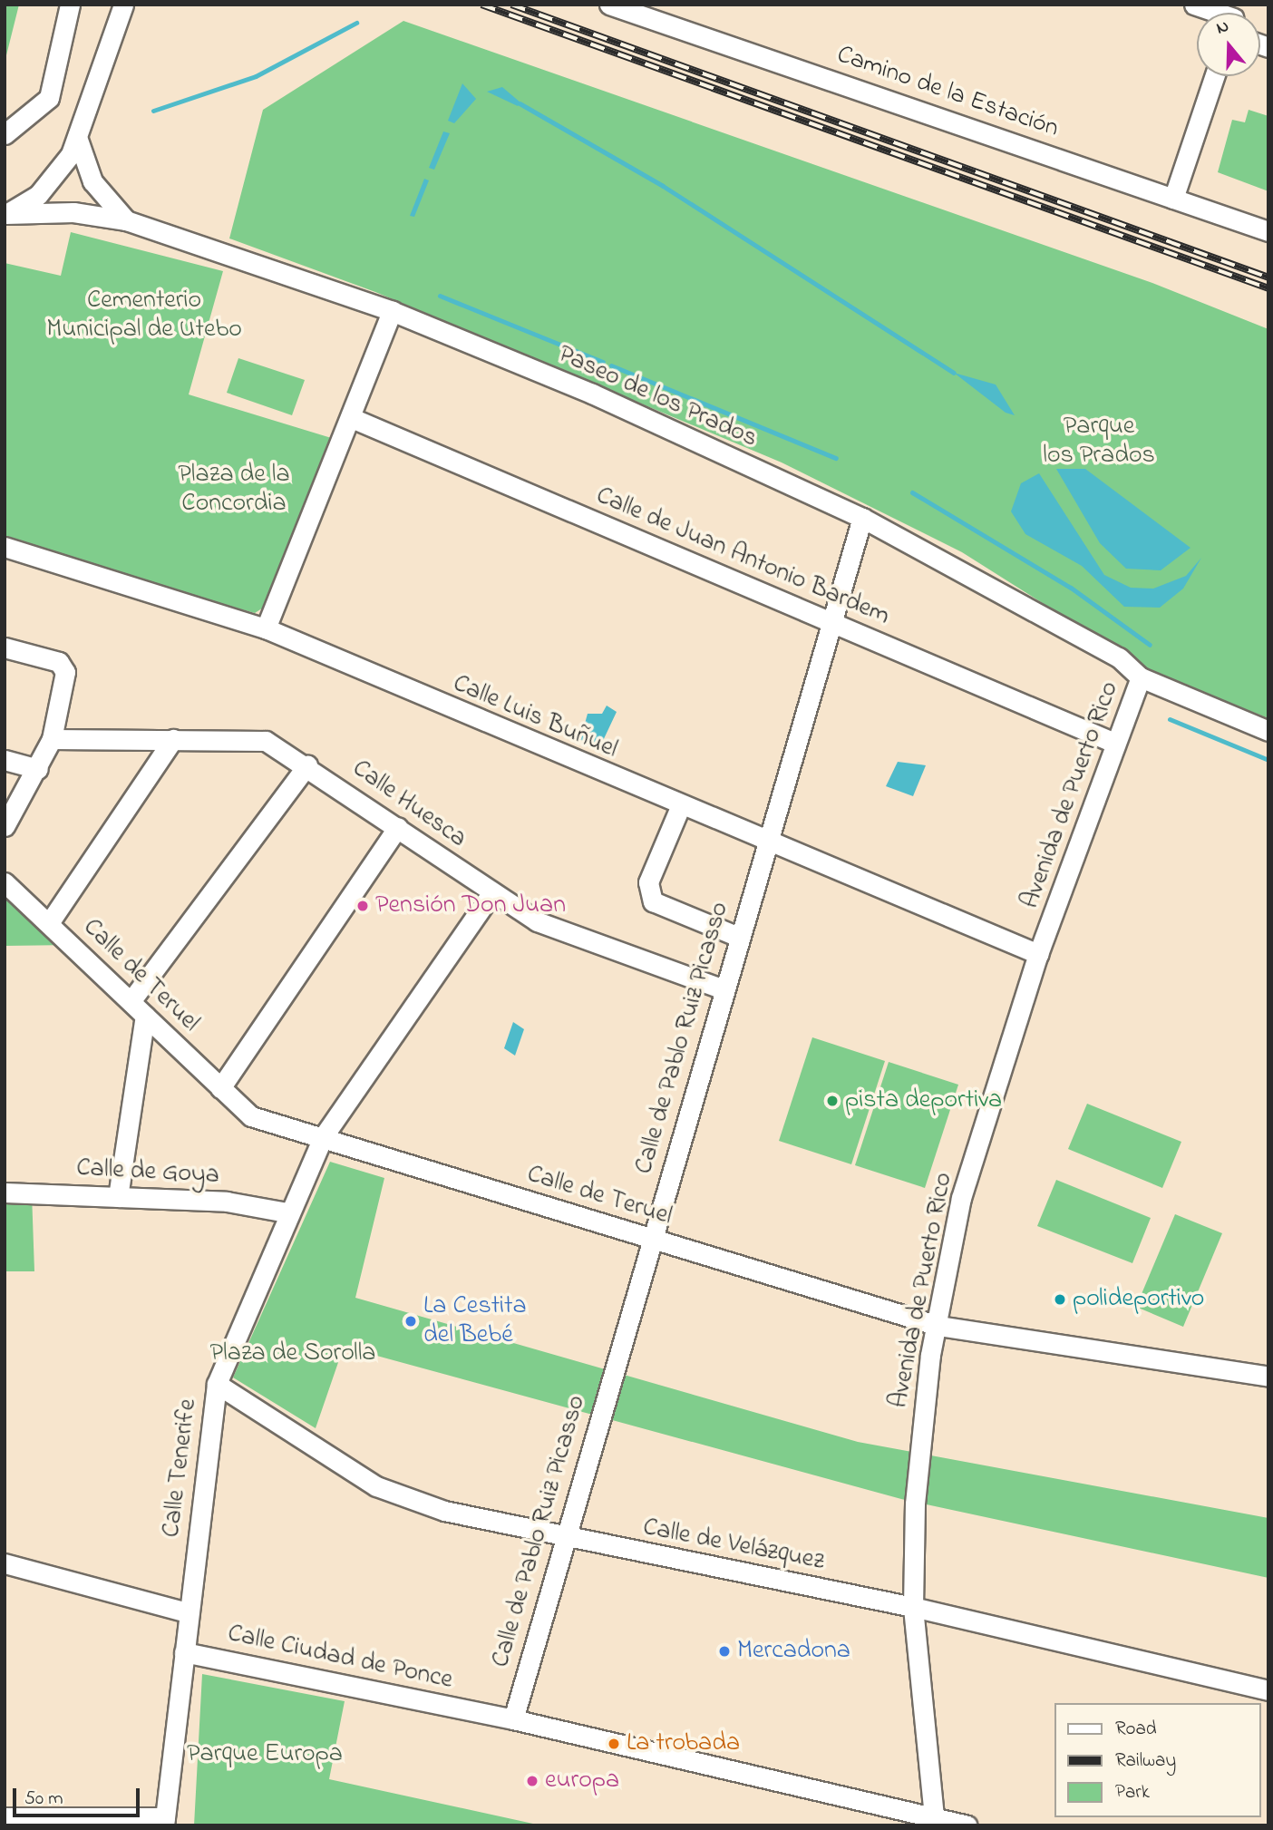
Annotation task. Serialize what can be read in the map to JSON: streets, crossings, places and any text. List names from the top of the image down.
{
  "streets": {
    "street": [
      "Camino de la Estación",
      "Paseo de los Prados",
      "Calle de Juan Antonio Bardem",
      "Calle Luis Buñuel",
      "Avenida de Puerto Rico",
      "Calle Huesca",
      "Calle de Teruel",
      "Calle de Pablo Ruiz Picasso",
      "Calle de Goya",
      "Calle Tenerife",
      "Calle de Velázquez",
      "Calle Ciudad de Ponce"
    ]
  },
  "crossings": [
    ["Paseo de los Prados", "Avenida de Puerto Rico"],
    ["Paseo de los Prados", "Calle de Pablo Ruiz Picasso"],
    ["Calle de Juan Antonio Bardem", "Avenida de Puerto Rico"],
    ["Calle de Juan Antonio Bardem", "Calle de Pablo Ruiz Picasso"],
    ["Calle Luis Buñuel", "Avenida de Puerto Rico"],
    ["Calle Luis Buñuel", "Calle de Pablo Ruiz Picasso"],
    ["Avenida de Puerto Rico", "Calle de Teruel"],
    ["Avenida de Puerto Rico", "Calle de Velázquez"],
    ["Avenida de Puerto Rico", "Calle Ciudad de Ponce"],
    ["Calle Huesca", "Calle de Pablo Ruiz Picasso"],
    ["Calle Huesca", "Calle Tenerife"],
    ["Calle de Teruel", "Calle de Pablo Ruiz Picasso"],
    ["Calle de Teruel", "Calle Tenerife"],
    ["Calle de Pablo Ruiz Picasso", "Calle de Velázquez"],
    ["Calle de Pablo Ruiz Picasso", "Calle Ciudad de Ponce"],
    ["Calle de Goya", "Calle Tenerife"],
    ["Calle Tenerife", "Calle de Velázquez"],
    ["Calle Tenerife", "Calle Ciudad de Ponce"]
  ],
  "parks": [
    "Cementerio Municipal de Utebo",
    "Parque los Prados",
    "Plaza de la Concordia",
    "Plaza de Sorolla",
    "Parque Europa"
  ],
  "places": [
    "Pensión Don Juan",
    "pista deportiva",
    "polideportivo",
    "La Cestita del Bebé",
    "Mercadona",
    "La trobada",
    "europa"
  ],
  "legend": ["Road", "Railway", "Park"],
  "scale_bar": "50 m",
  "north": "top"
}
